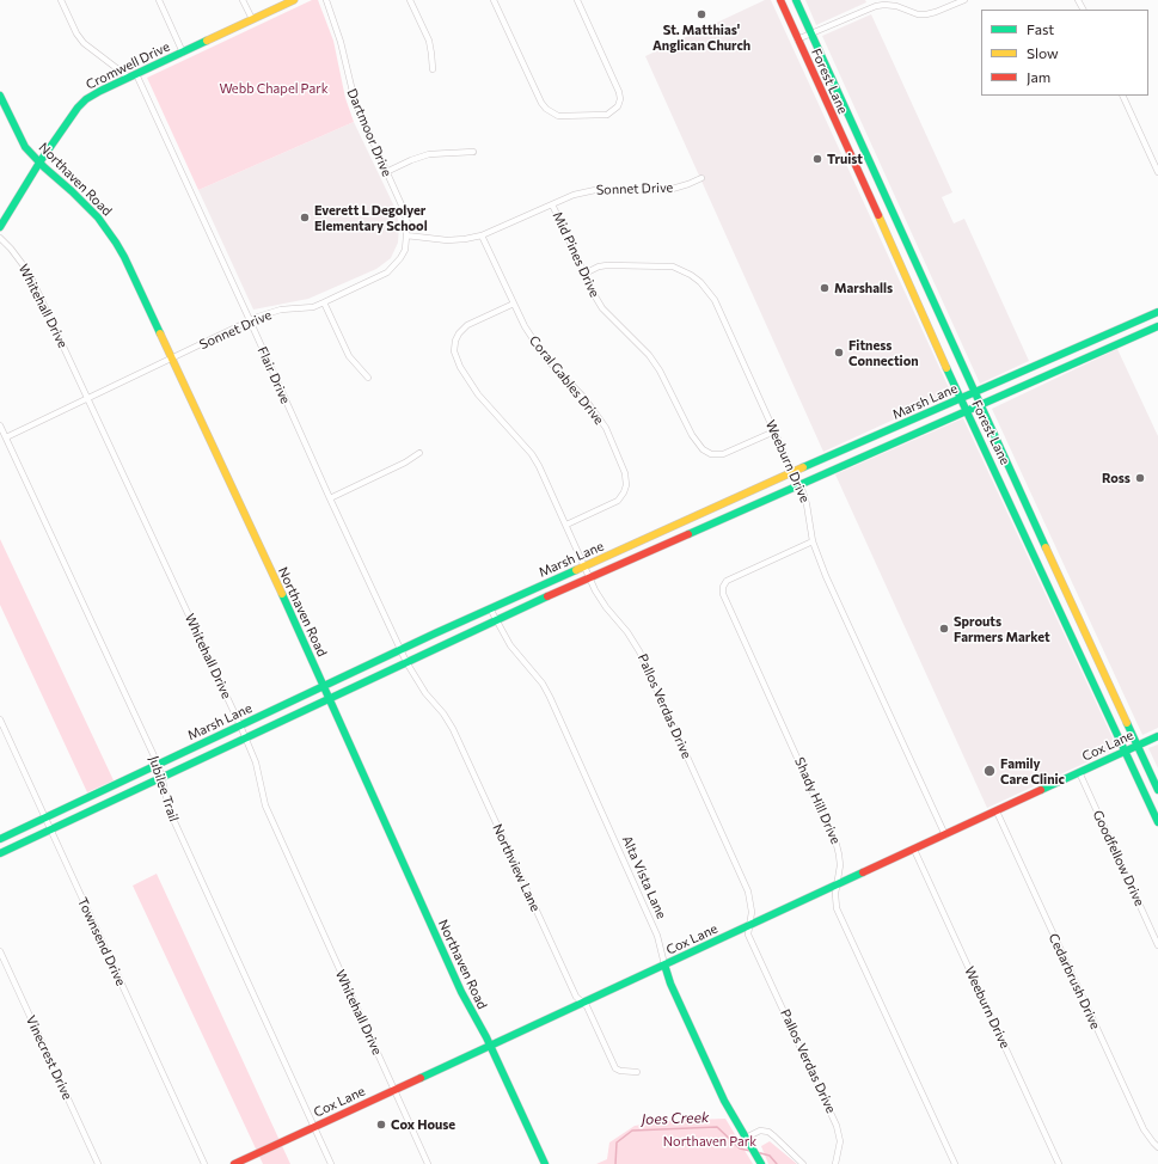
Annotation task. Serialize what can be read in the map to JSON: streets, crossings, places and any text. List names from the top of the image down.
{
  "streets": {
    "main road": [
      "Cromwell Drive",
      "Forest Lane",
      "Northaven Road",
      "Marsh Lane",
      "Cox Lane",
      "Alta Vista Lane"
    ],
    "street": [
      "Dartmoor Drive",
      "Sonnet Drive",
      "Mid Pines Drive",
      "Whitehall Drive",
      "Flair Drive",
      "Coral Gables Drive",
      "Weeburn Drive",
      "Pallos Verdas Drive",
      "Jubilee Trail",
      "Shady Hill Drive",
      "Goodfellow Drive",
      "Northview Lane",
      "Townsend Drive",
      "Cedarbrush Drive",
      "Vinecrest Drive"
    ]
  },
  "crossings": [
    ["Cromwell Drive", "Northaven Road"],
    ["Cromwell Drive", "Flair Drive"],
    ["Forest Lane", "Marsh Lane"],
    ["Forest Lane", "Cox Lane"],
    ["Dartmoor Drive", "Sonnet Drive"],
    ["Northaven Road", "Sonnet Drive"],
    ["Northaven Road", "Marsh Lane"],
    ["Northaven Road", "Cox Lane"],
    ["Sonnet Drive", "Mid Pines Drive"],
    ["Sonnet Drive", "Whitehall Drive"],
    ["Sonnet Drive", "Flair Drive"],
    ["Sonnet Drive", "Coral Gables Drive"],
    ["Sonnet Drive", "Jubilee Trail"],
    ["Mid Pines Drive", "Weeburn Drive"],
    ["Whitehall Drive", "Marsh Lane"],
    ["Whitehall Drive", "Cox Lane"],
    ["Flair Drive", "Marsh Lane"],
    ["Flair Drive", "Northview Lane"],
    ["Coral Gables Drive", "Pallos Verdas Drive"],
    ["Marsh Lane", "Weeburn Drive"],
    ["Marsh Lane", "Pallos Verdas Drive"],
    ["Marsh Lane", "Jubilee Trail"],
    ["Marsh Lane", "Northview Lane"],
    ["Marsh Lane", "Alta Vista Lane"],
    ["Marsh Lane", "Townsend Drive"],
    ["Weeburn Drive", "Cox Lane"],
    ["Weeburn Drive", "Shady Hill Drive"],
    ["Pallos Verdas Drive", "Cox Lane"],
    ["Cox Lane", "Jubilee Trail"],
    ["Cox Lane", "Shady Hill Drive"],
    ["Cox Lane", "Goodfellow Drive"],
    ["Cox Lane", "Northview Lane"],
    ["Cox Lane", "Alta Vista Lane"],
    ["Cox Lane", "Cedarbrush Drive"]
  ],
  "water": ["Joes Creek"],
  "parks": ["Webb Chapel Park", "Northaven Park"],
  "places": [
    "St. Matthias' Anglican Church",
    "Truist",
    "Everett L Degolyer Elementary School",
    "Marshalls",
    "Fitness Connection",
    "Ross",
    "Sprouts Farmers Market",
    "Family Care Clinic",
    "Cox House"
  ],
  "legend": ["Fast", "Slow", "Jam"]
}
